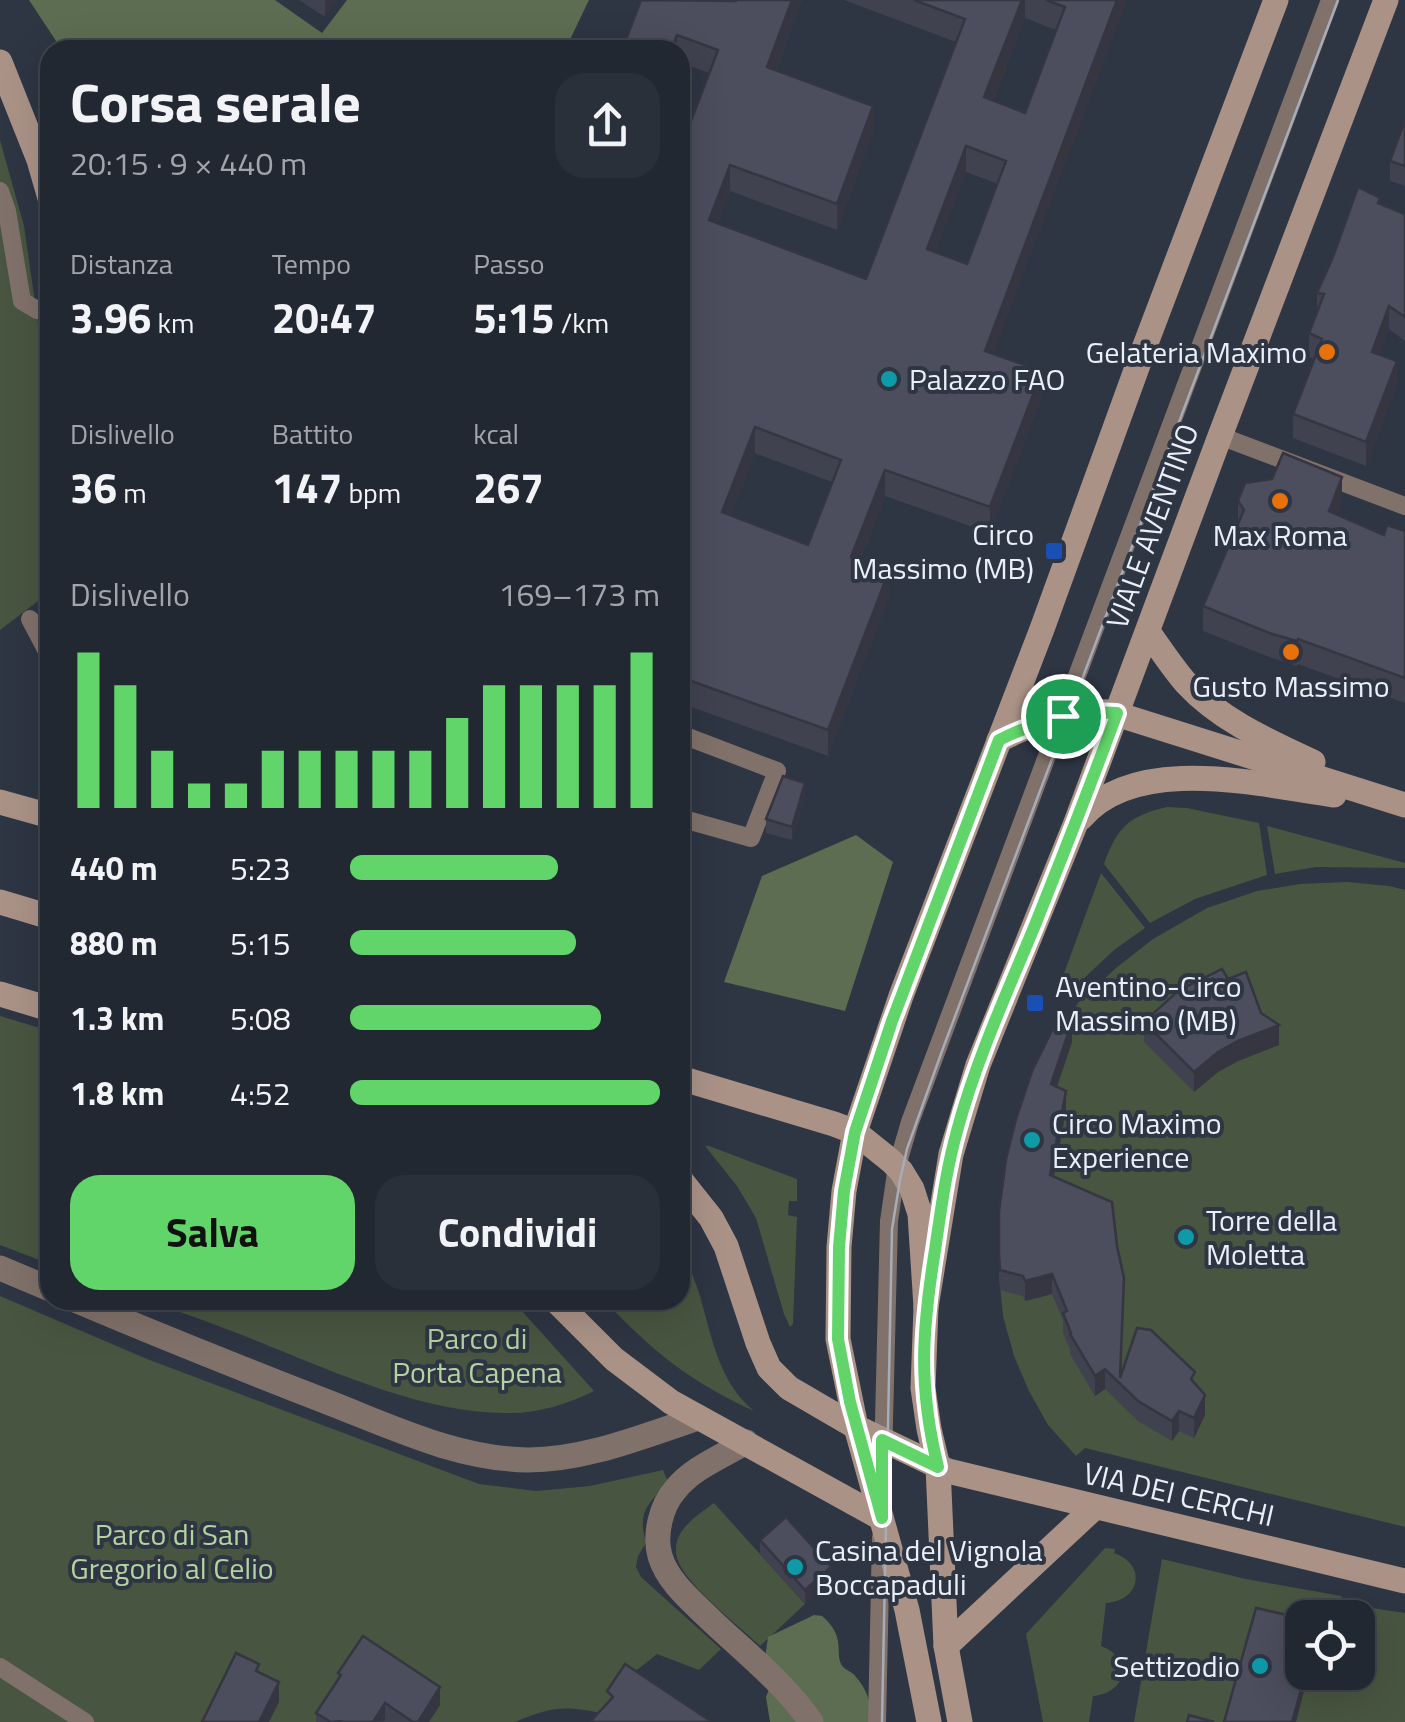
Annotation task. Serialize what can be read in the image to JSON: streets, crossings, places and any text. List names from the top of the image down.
{
  "streets": {
    "main road": ["VIALE AVENTINO", "VIA DEI CERCHI"]
  },
  "crossings": [
    ["VIALE AVENTINO", "VIA DEI CERCHI"]
  ],
  "parks": ["Parco di Porta Capena", "Parco di San Gregorio al Celio"],
  "places": {
    "other": [
      "Gelateria Maximo",
      "Palazzo FAO",
      "Max Roma",
      "Gusto Massimo",
      "Circo Maximo Experience",
      "Torre della Moletta",
      "Casina del Vignola Boccapaduli",
      "Settizodio"
    ],
    "transit": ["Circo Massimo (MB)", "Aventino-Circo Massimo (MB)"]
  },
  "page": {
    "heading": ["Corsa serale", "20:15 · 9 × 440 m"],
    "stats": [
      ["Distanza", "3.96 km"],
      ["Tempo", "20:47"],
      ["Passo", "5:15 /km"],
      ["Dislivello", "36 m"],
      ["Battito", "147 bpm"],
      ["kcal", "267"]
    ],
    "chart": ["Dislivello", "169–173 m"],
    "list": [
      {
        "name": "440 m",
        "note": "5:23"
      },
      {
        "name": "880 m",
        "note": "5:15"
      },
      {
        "name": "1.3 km",
        "note": "5:08"
      },
      {
        "name": "1.8 km",
        "note": "4:52"
      }
    ],
    "buttons": ["Salva", "Condividi"]
  }
}
